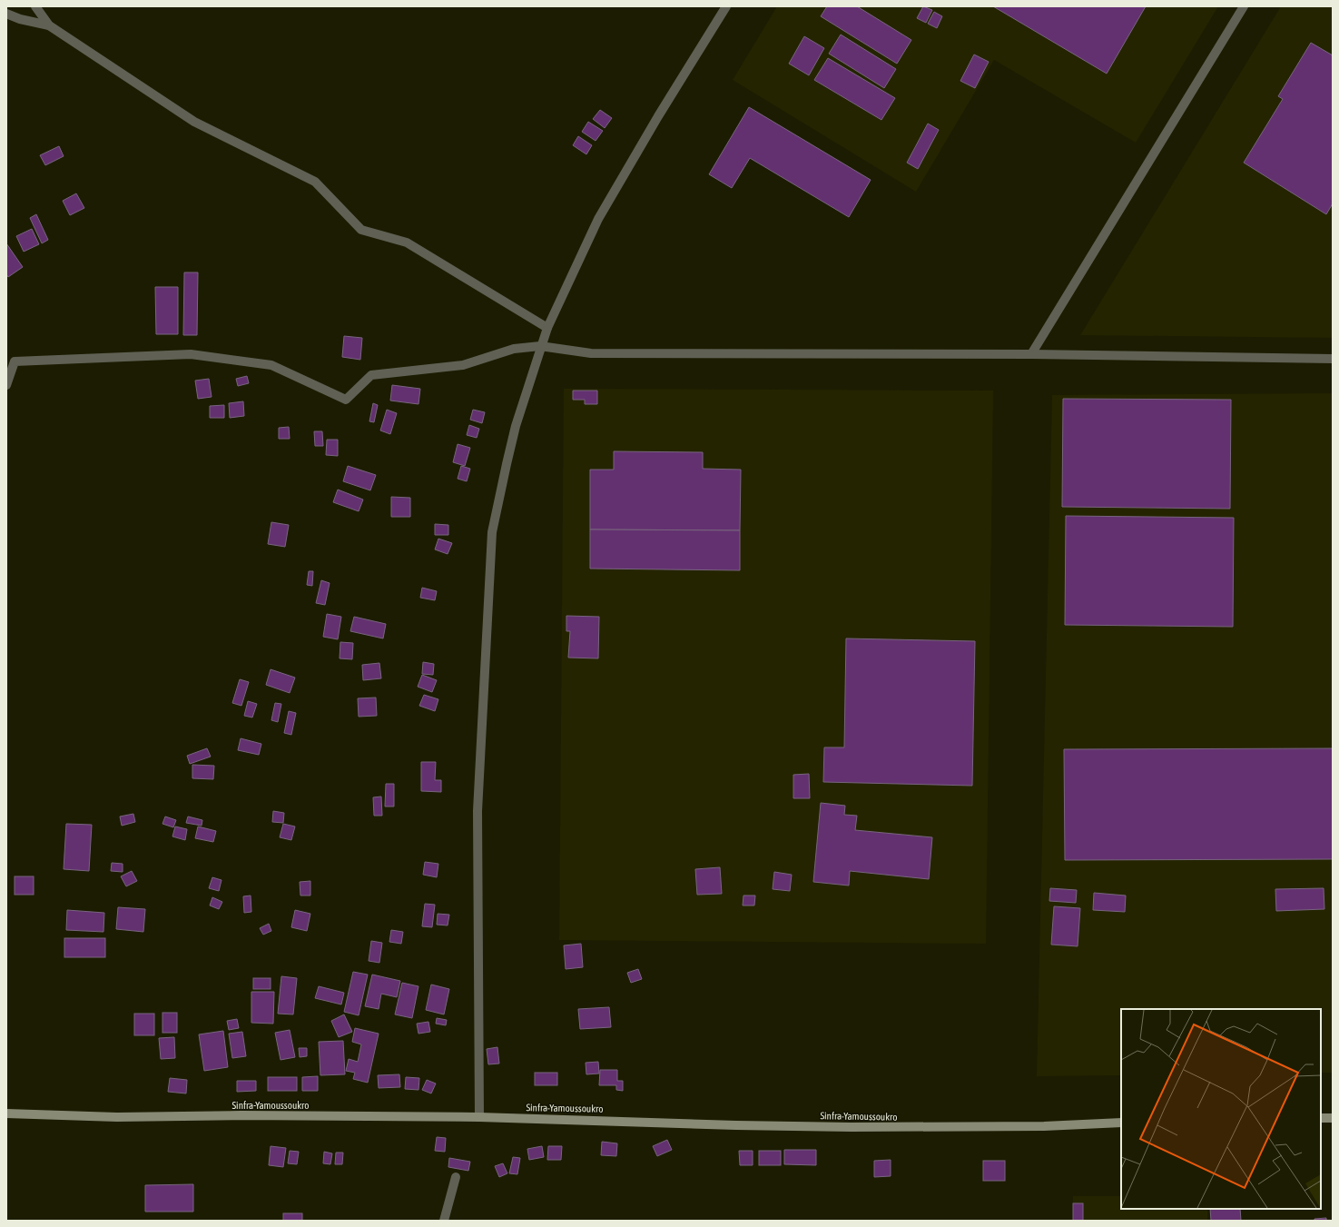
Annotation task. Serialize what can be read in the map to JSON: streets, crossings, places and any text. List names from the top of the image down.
{
  "streets": {
    "main road": ["Sinfra-Yamoussoukro"]
  }
}
